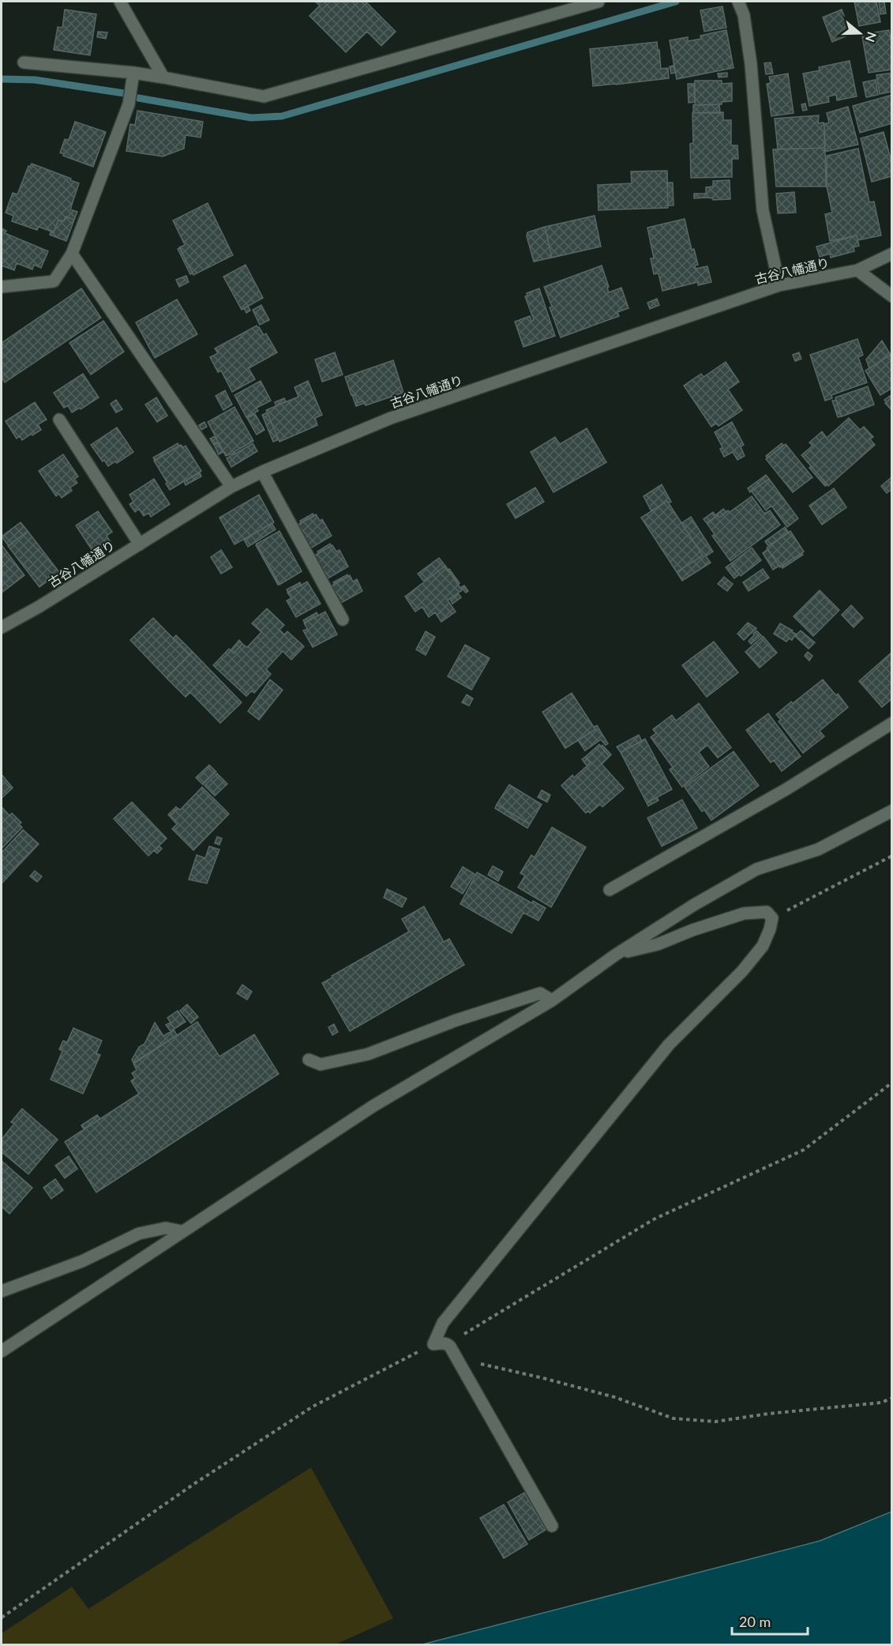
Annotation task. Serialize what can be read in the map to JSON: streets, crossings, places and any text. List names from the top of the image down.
{
  "streets": {
    "street": ["古谷八幡通り"]
  },
  "scale_bar": "20 m",
  "north": "right"
}
